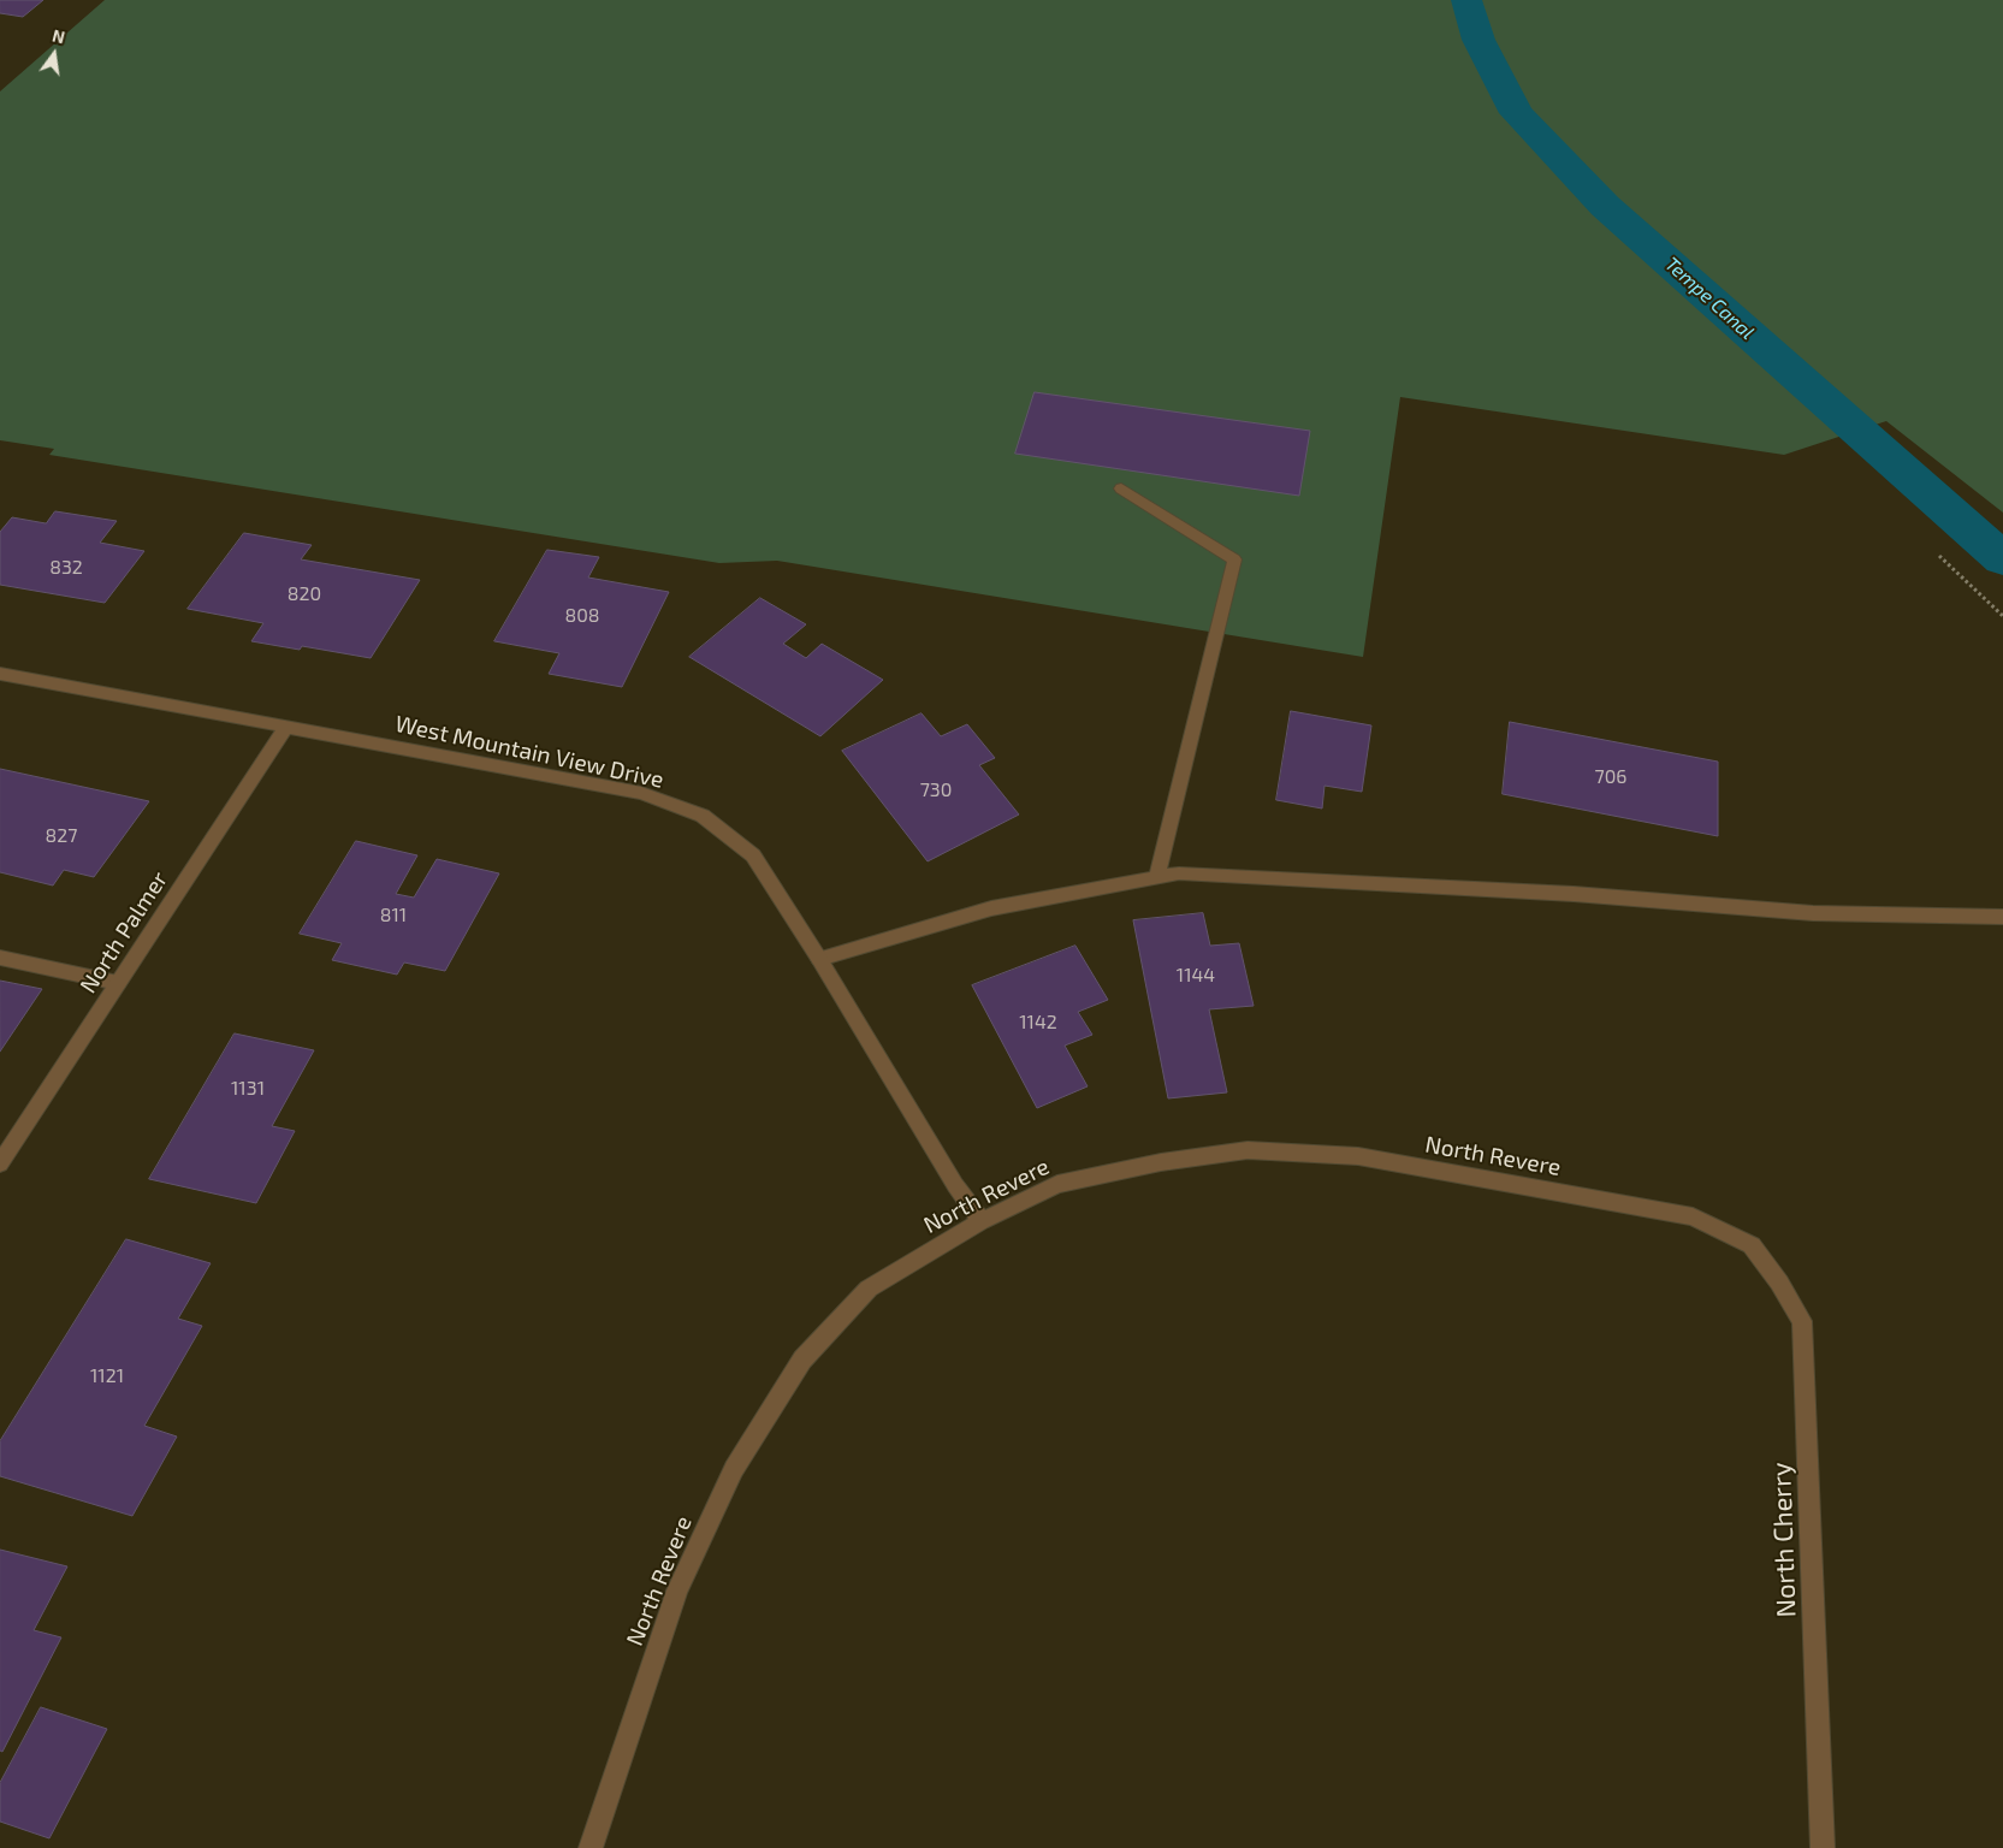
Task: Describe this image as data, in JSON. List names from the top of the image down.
{
  "streets": {
    "street": [
      "West Mountain View Drive",
      "North Palmer",
      "North Revere",
      "North Cherry"
    ]
  },
  "crossings": [
    ["West Mountain View Drive", "North Palmer"],
    ["West Mountain View Drive", "North Revere"],
    ["North Revere", "North Cherry"]
  ],
  "water": ["Tempe Canal"],
  "house_numbers": [
    "832",
    "820",
    "808",
    "706",
    "730",
    "827",
    "811",
    "1144",
    "1142",
    "1131",
    "1121"
  ],
  "north": "top"
}
